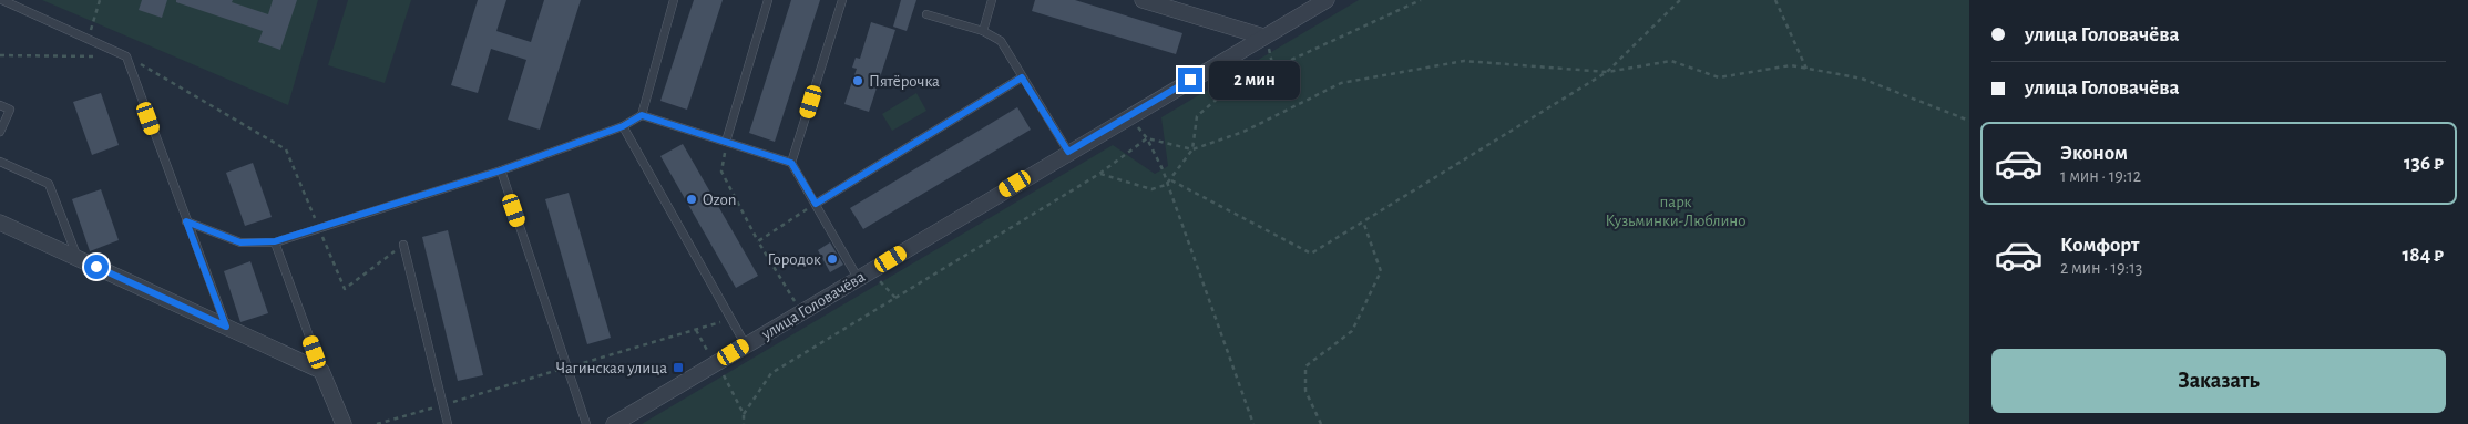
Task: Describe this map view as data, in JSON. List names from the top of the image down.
{
  "streets": {
    "street": ["улица Головачёва"]
  },
  "parks": ["парк Кузьминки-Люблино"],
  "places": {
    "other": ["Пятёрочка", "Ozon", "Городок"],
    "transit": ["Чагинская улица"]
  },
  "page": {
    "banner": ["улица Головачёва", "улица Головачёва"],
    "bubble": "2 мин",
    "list": [
      {
        "name": "Эконом",
        "note": "1 мин · 19:12",
        "value": "136 ₽"
      },
      {
        "name": "Комфорт",
        "note": "2 мин · 19:13",
        "value": "184 ₽"
      }
    ],
    "buttons": "Заказать"
  }
}
